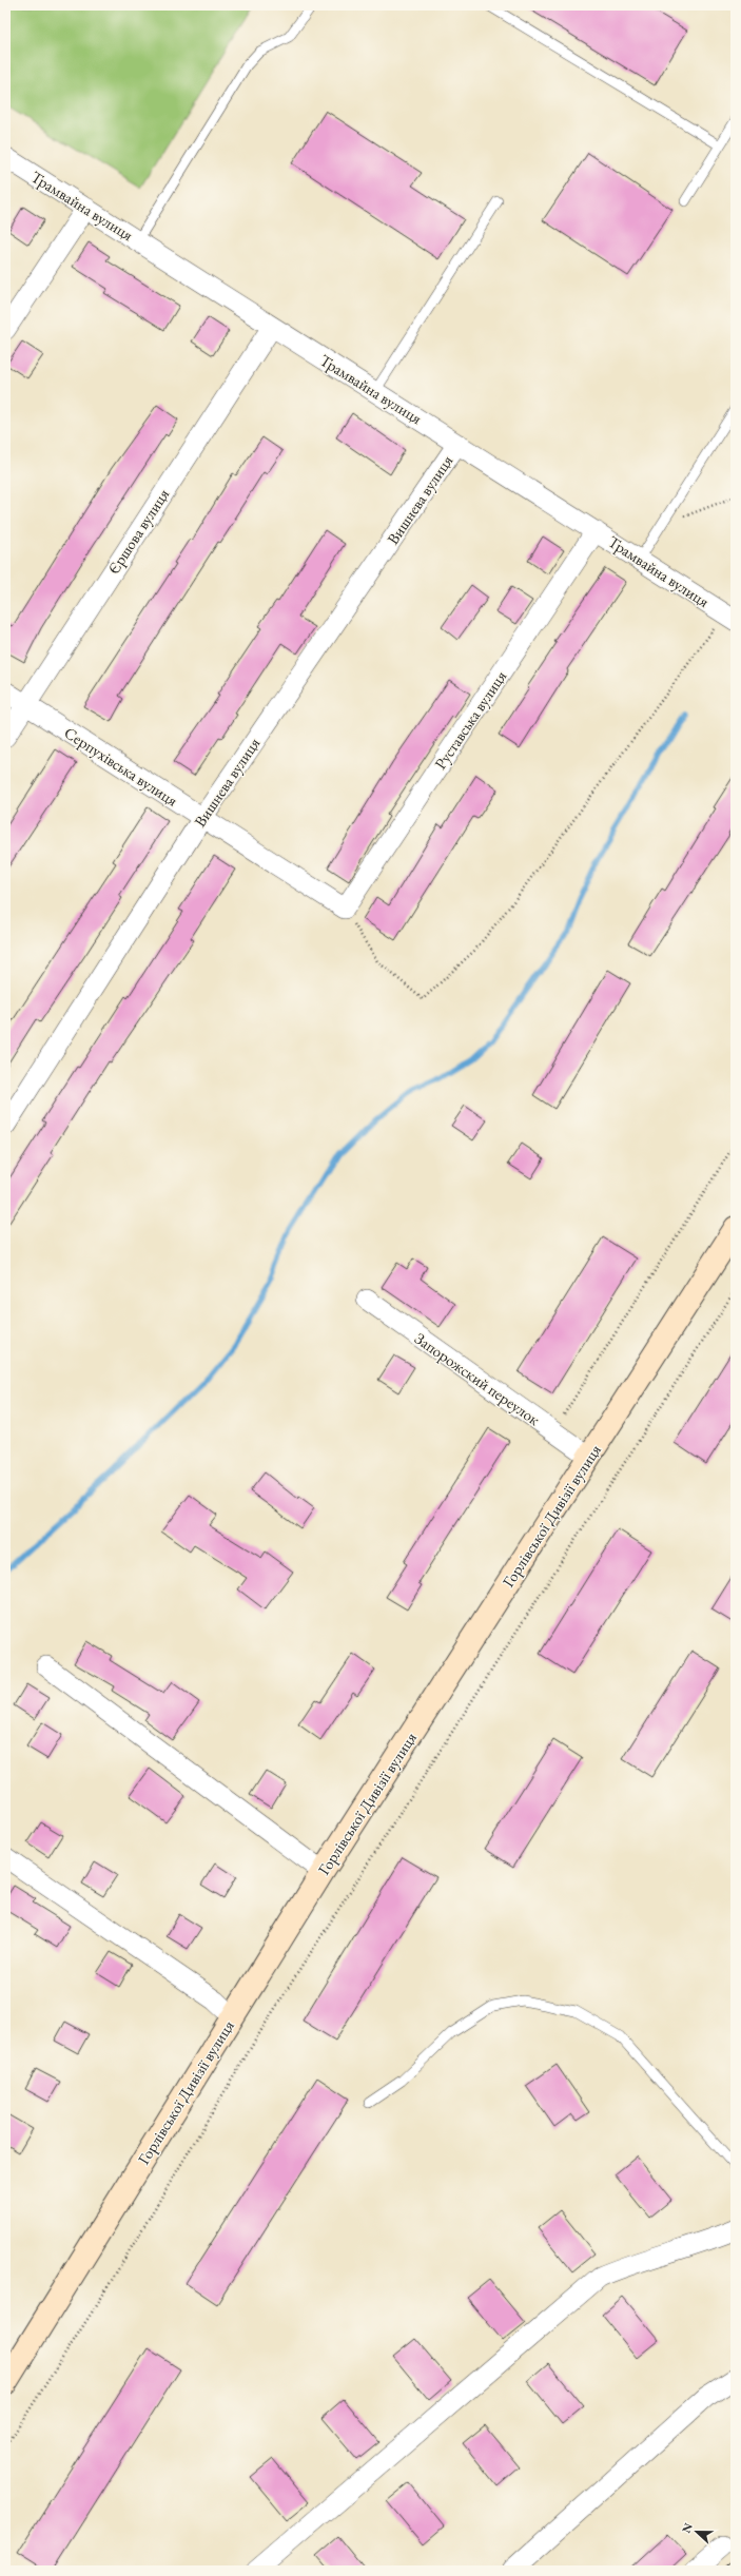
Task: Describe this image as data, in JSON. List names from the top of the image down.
{
  "streets": {
    "main road": ["Горлівської Дивізії вулиця"],
    "street": [
      "Трамвайна вулиця",
      "Вишнева вулиця",
      "Єршова вулиця",
      "Руставська вулиця",
      "Серпухівська вулиця",
      "Запорожский переулок"
    ]
  },
  "crossings": [
    ["Трамвайна вулиця", "Вишнева вулиця"],
    ["Трамвайна вулиця", "Єршова вулиця"],
    ["Трамвайна вулиця", "Руставська вулиця"],
    ["Вишнева вулиця", "Серпухівська вулиця"],
    ["Єршова вулиця", "Серпухівська вулиця"],
    ["Руставська вулиця", "Серпухівська вулиця"],
    ["Запорожский переулок", "Горлівської Дивізії вулиця"]
  ],
  "north": "left"
}
